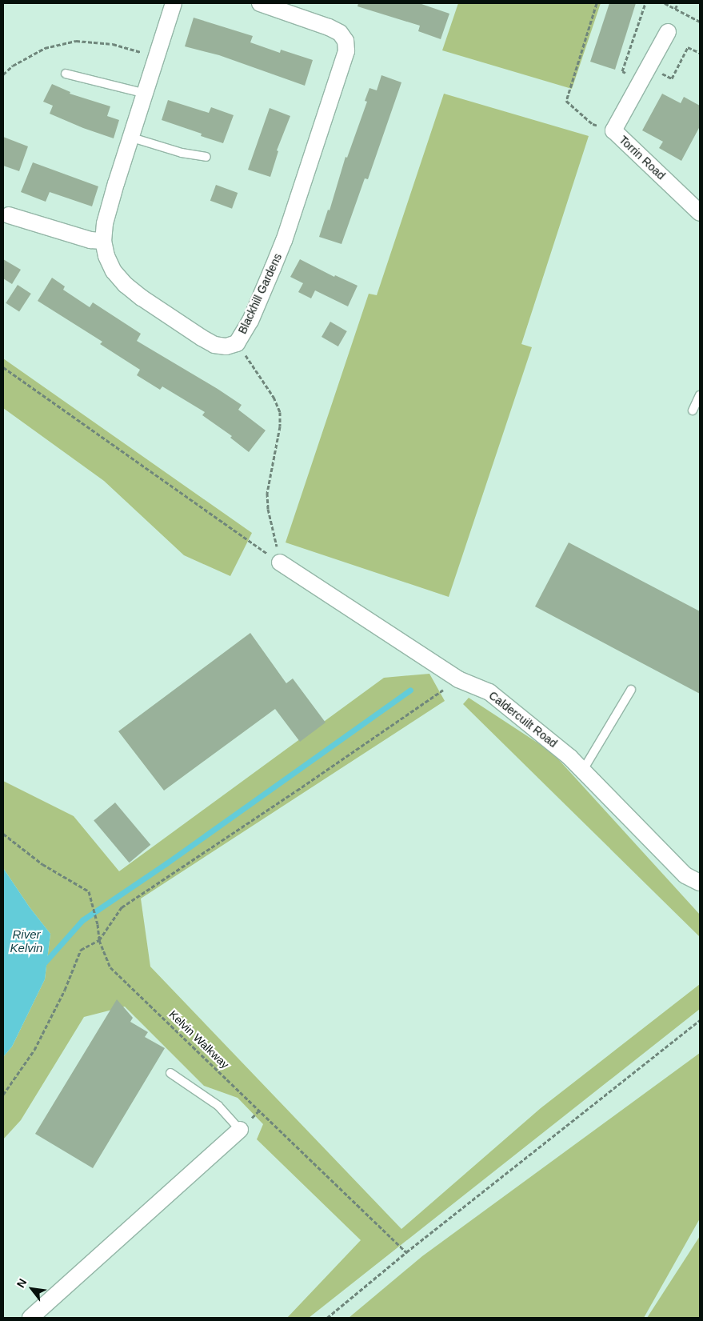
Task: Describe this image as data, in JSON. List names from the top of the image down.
{
  "streets": {
    "street": ["Torrin Road", "Blackhill Gardens", "Caldercuilt Road"],
    "path": ["Kelvin Walkway"]
  },
  "water": ["River Kelvin"],
  "north": "top left"
}
